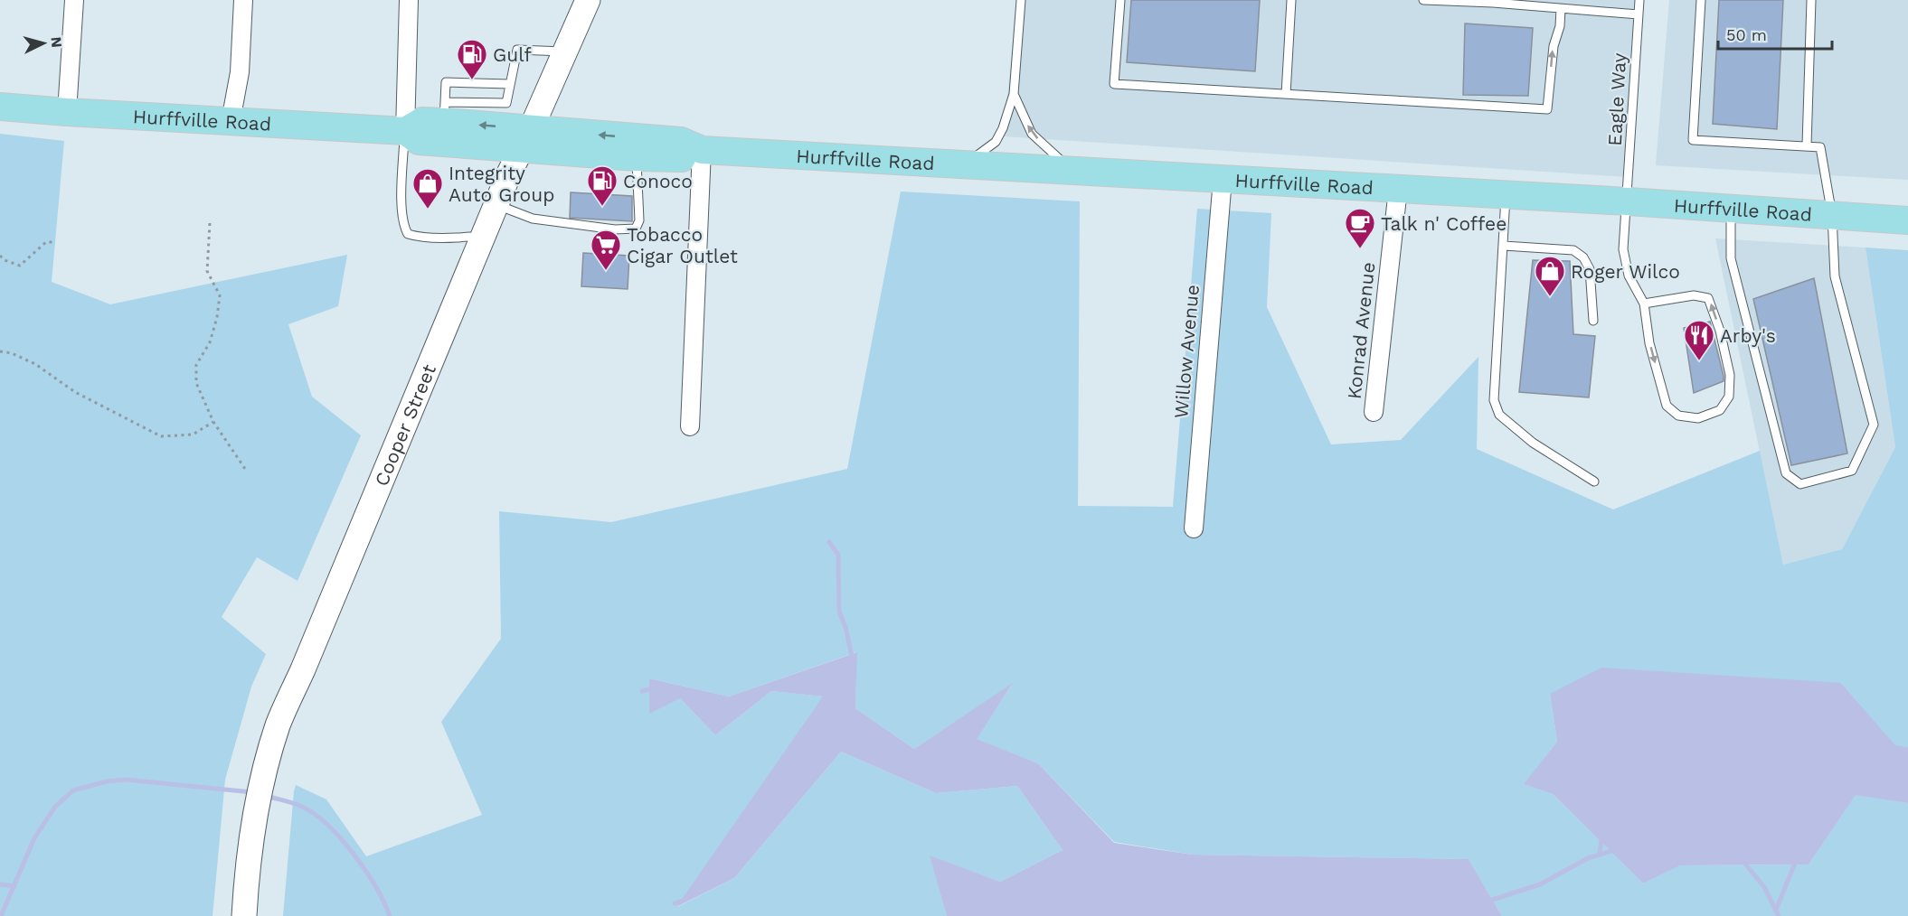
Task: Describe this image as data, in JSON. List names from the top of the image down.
{
  "streets": {
    "main road": ["Hurffville Road", "Cooper Street"],
    "street": ["Konrad Avenue", "Willow Avenue"],
    "lane": ["Eagle Way"]
  },
  "crossings": [
    ["Eagle Way", "Hurffville Road"],
    ["Hurffville Road", "Konrad Avenue"],
    ["Hurffville Road", "Willow Avenue"],
    ["Hurffville Road", "Cooper Street"]
  ],
  "places": {
    "fuel station": ["Gulf", "Conoco"],
    "shop": ["Integrity Auto Group", "Roger Wilco"],
    "cafe": ["Talk n' Coffee"],
    "supermarket": ["Tobacco Cigar Outlet"],
    "restaurant": ["Arby's"]
  },
  "scale_bar": "50 m",
  "north": "right"
}
